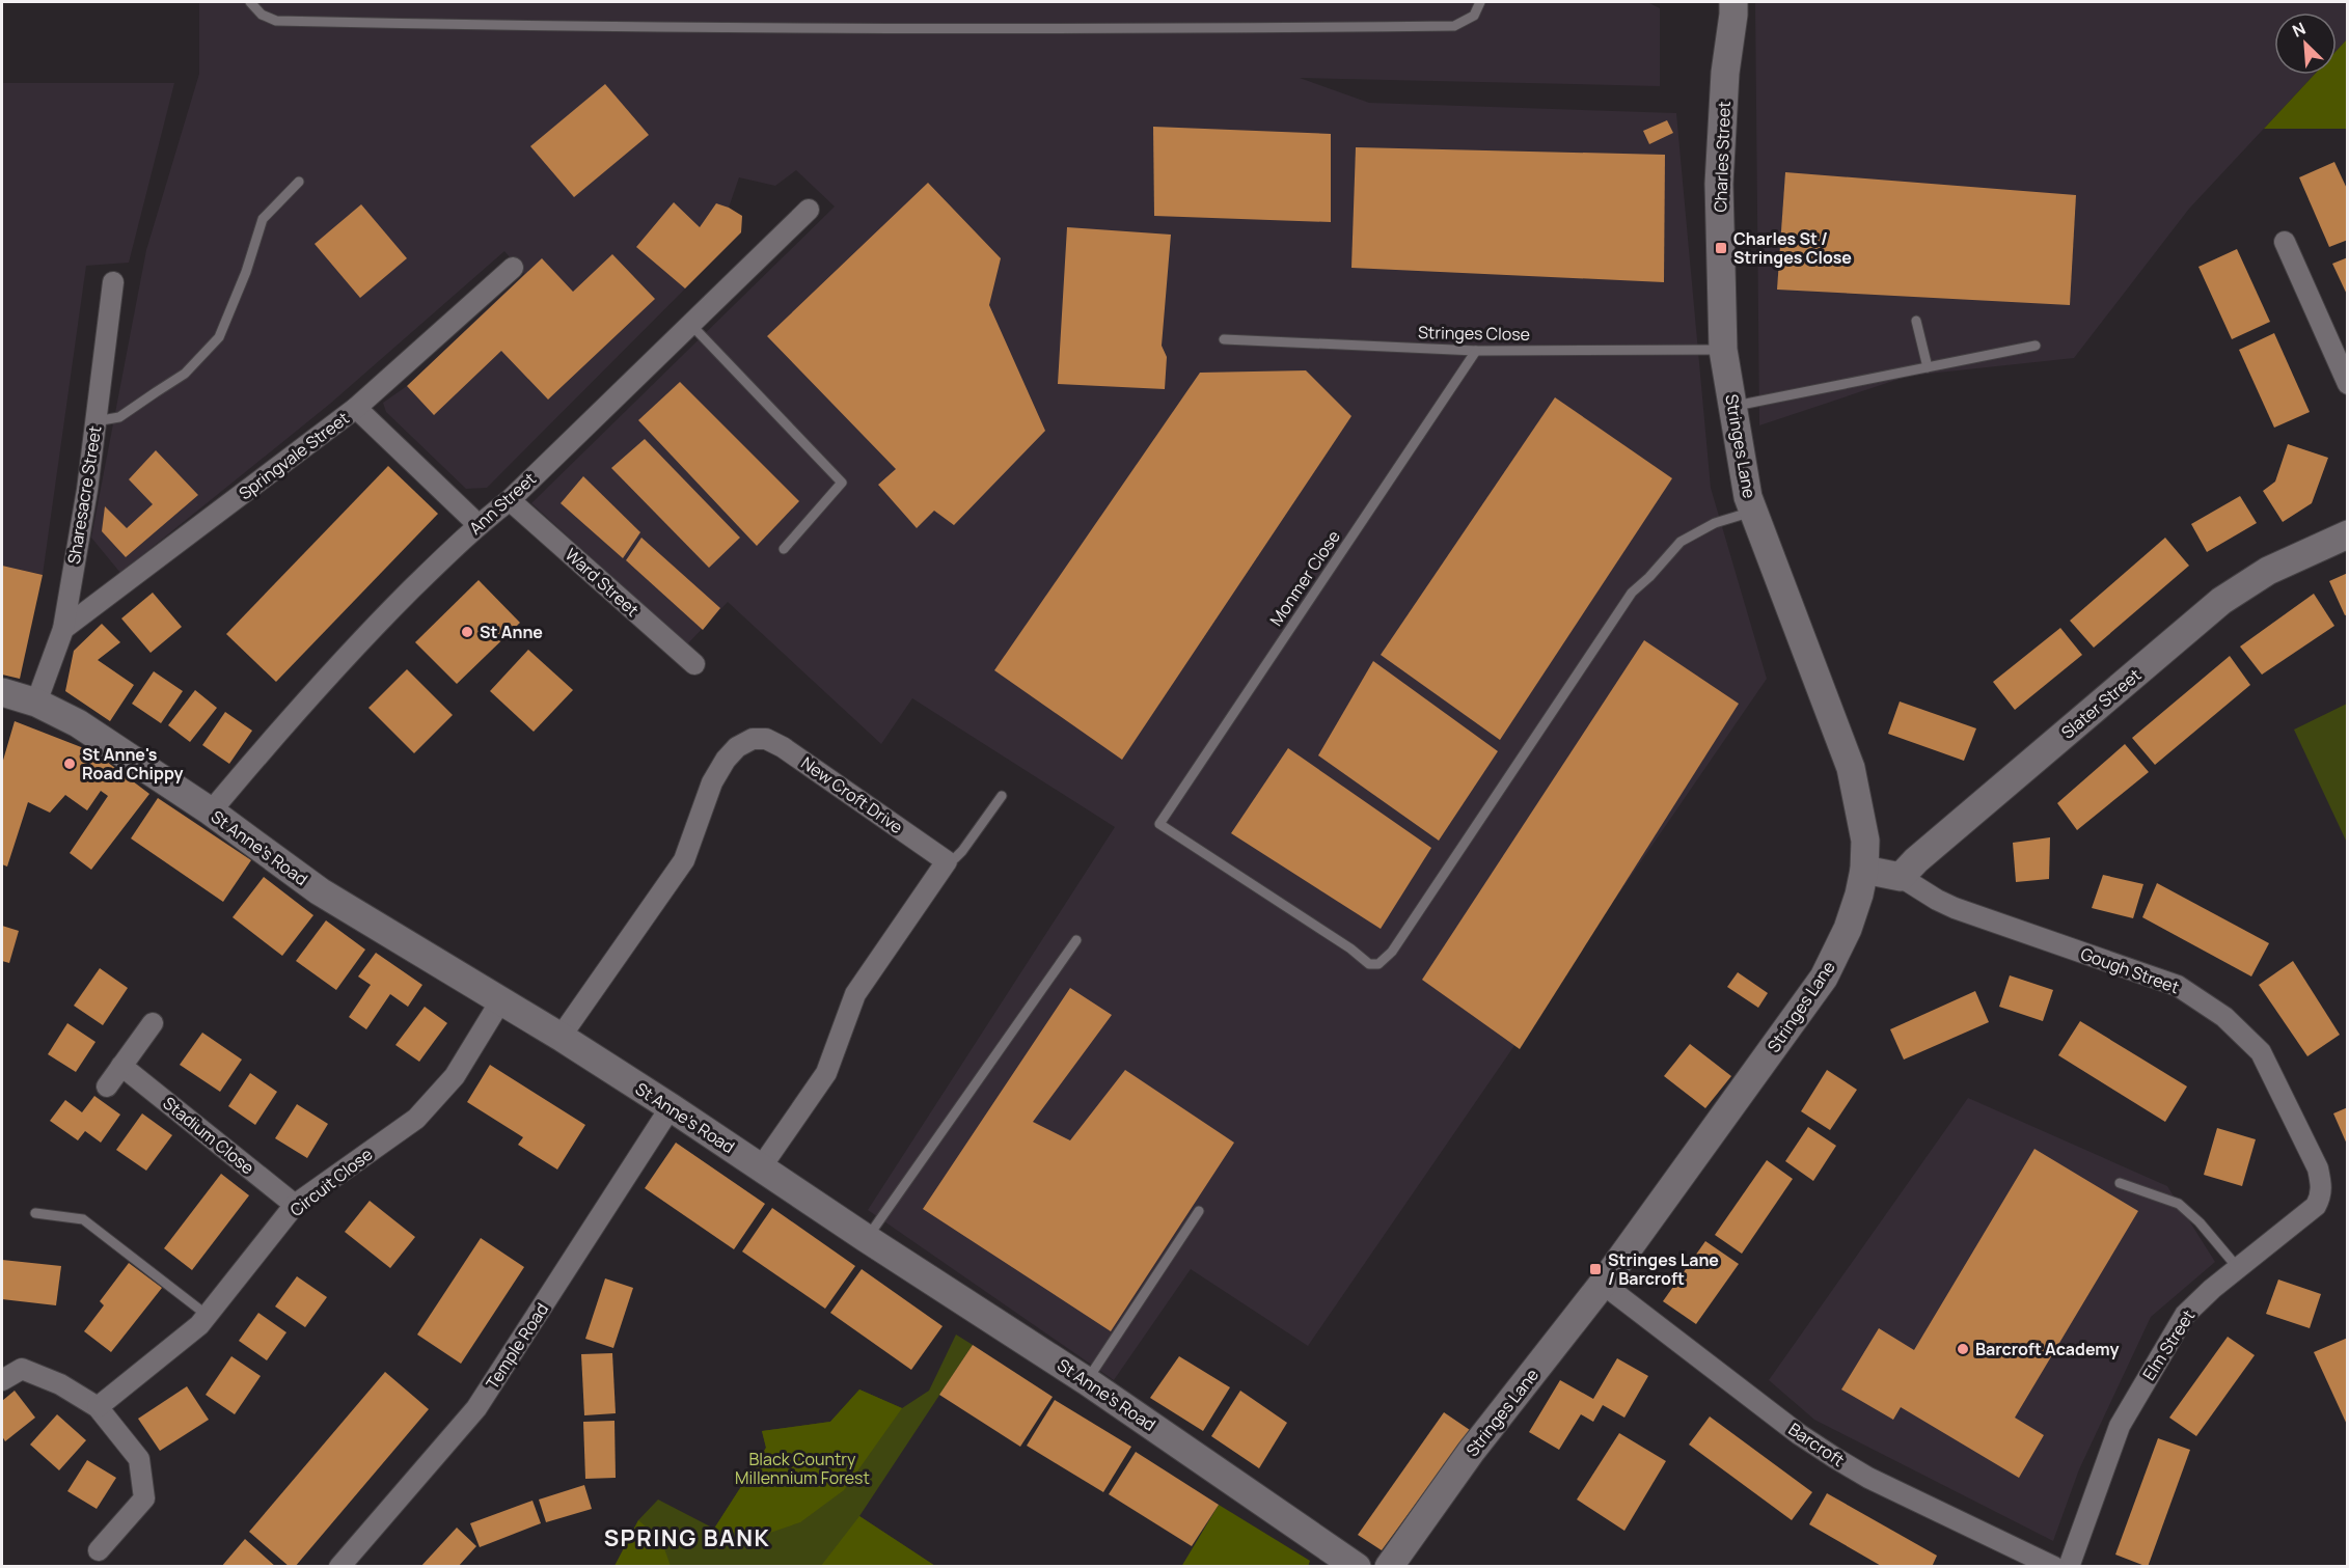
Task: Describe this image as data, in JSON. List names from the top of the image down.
{
  "streets": {
    "street": [
      "Charles Street",
      "Stringes Lane",
      "Springvale Street",
      "Sharesacre Street",
      "Ann Street",
      "Ward Street",
      "Slater Street",
      "New Croft Drive",
      "St Anne's Road",
      "Gough Street",
      "Stadium Close",
      "Circuit Close",
      "Elm Street",
      "Temple Road",
      "Barcroft"
    ],
    "lane": ["Stringes Close", "Monmer Close"]
  },
  "crossings": [
    ["Charles Street", "Stringes Close"],
    ["Charles Street", "Stringes Lane"],
    ["Stringes Close", "Stringes Lane"],
    ["Stringes Close", "Monmer Close"],
    ["Stringes Lane", "Monmer Close"],
    ["Stringes Lane", "Barcroft"],
    ["Springvale Street", "Sharesacre Street"],
    ["Sharesacre Street", "St Anne's Road"],
    ["Ann Street", "Ward Street"],
    ["Ann Street", "St Anne's Road"],
    ["Slater Street", "Gough Street"],
    ["New Croft Drive", "St Anne's Road"],
    ["St Anne's Road", "Circuit Close"],
    ["St Anne's Road", "Temple Road"],
    ["Gough Street", "Elm Street"],
    ["Stadium Close", "Circuit Close"]
  ],
  "districts": ["SPRING BANK"],
  "parks": ["Black Country Millennium Forest"],
  "places": {
    "transit": ["Charles St / Stringes Close", "Stringes Lane / Barcroft"],
    "other": ["St Anne", "St Anne's Road Chippy", "Barcroft Academy"]
  },
  "north": "top left"
}
